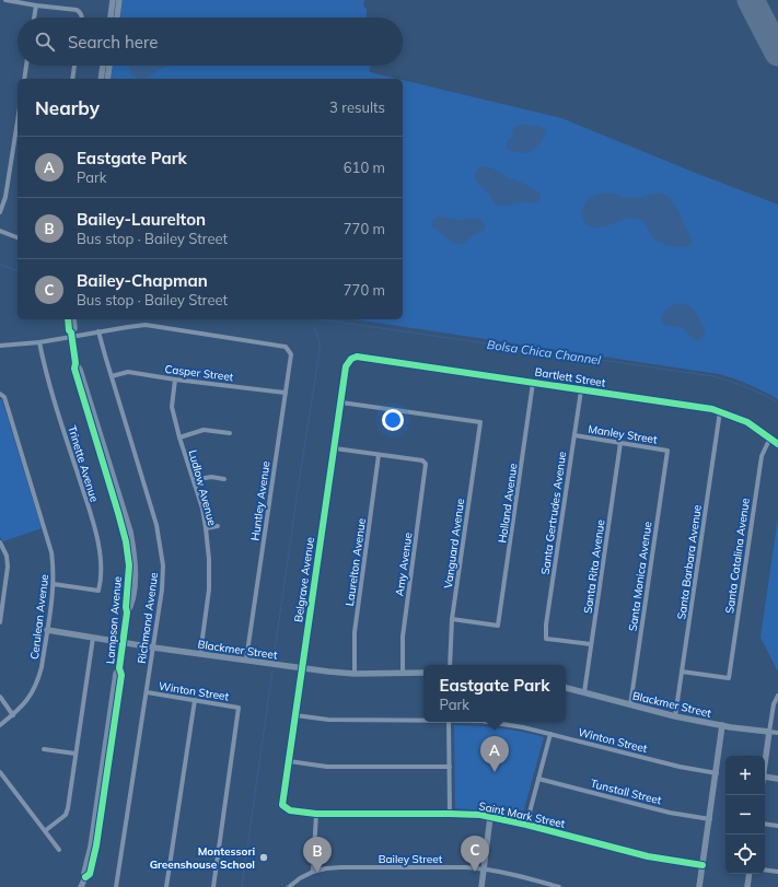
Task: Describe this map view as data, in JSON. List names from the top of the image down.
{
  "streets": {
    "street": [
      "Casper Street",
      "Bartlett Street",
      "Manley Street",
      "Trinette Avenue",
      "Ludlow Avenue",
      "Huntley Avenue",
      "Holland Avenue",
      "Santa Gertrudes Avenue",
      "Vanguard Avenue",
      "Santa Catalina Avenue",
      "Laurelton Avenue",
      "Santa Barbara Avenue",
      "Amy Avenue",
      "Santa Rita Avenue",
      "Santa Monica Avenue",
      "Belgrave Avenue",
      "Cerulean Avenue",
      "Richmond Avenue",
      "Lampson Avenue",
      "Blackmer Street",
      "Winton Street",
      "Tunstall Street",
      "Saint Mark Street",
      "Bailey Street"
    ]
  },
  "crossings": [
    ["Casper Street", "Ludlow Avenue"],
    ["Casper Street", "Huntley Avenue"],
    ["Casper Street", "Richmond Avenue"],
    ["Bartlett Street", "Holland Avenue"],
    ["Bartlett Street", "Santa Gertrudes Avenue"],
    ["Bartlett Street", "Santa Catalina Avenue"],
    ["Bartlett Street", "Santa Barbara Avenue"],
    ["Bartlett Street", "Belgrave Avenue"],
    ["Manley Street", "Santa Gertrudes Avenue"],
    ["Manley Street", "Santa Rita Avenue"],
    ["Manley Street", "Santa Monica Avenue"],
    ["Trinette Avenue", "Cerulean Avenue"],
    ["Ludlow Avenue", "Blackmer Street"],
    ["Huntley Avenue", "Richmond Avenue"],
    ["Huntley Avenue", "Blackmer Street"],
    ["Holland Avenue", "Vanguard Avenue"],
    ["Santa Gertrudes Avenue", "Santa Rita Avenue"],
    ["Vanguard Avenue", "Belgrave Avenue"],
    ["Santa Catalina Avenue", "Santa Barbara Avenue"],
    ["Laurelton Avenue", "Amy Avenue"],
    ["Laurelton Avenue", "Blackmer Street"],
    ["Santa Barbara Avenue", "Blackmer Street"],
    ["Amy Avenue", "Blackmer Street"],
    ["Santa Rita Avenue", "Blackmer Street"],
    ["Santa Monica Avenue", "Blackmer Street"],
    ["Belgrave Avenue", "Blackmer Street"],
    ["Belgrave Avenue", "Winton Street"],
    ["Belgrave Avenue", "Saint Mark Street"],
    ["Cerulean Avenue", "Blackmer Street"],
    ["Richmond Avenue", "Blackmer Street"],
    ["Richmond Avenue", "Winton Street"],
    ["Lampson Avenue", "Blackmer Street"]
  ],
  "water": ["Bolsa Chica Channel"],
  "places": ["Montessori Greenshouse School"],
  "page": {
    "search": "Search here",
    "heading": ["Nearby", "3 results"],
    "list": [
      {
        "mark": "A",
        "name": "Eastgate Park",
        "note": "Park",
        "value": "610 m"
      },
      {
        "mark": "B",
        "name": "Bailey-Laurelton",
        "note": "Bus stop · Bailey Street",
        "value": "770 m"
      },
      {
        "mark": "C",
        "name": "Bailey-Chapman",
        "note": "Bus stop · Bailey Street",
        "value": "770 m"
      }
    ],
    "popup": ["Eastgate Park", "Park"],
    "pins": ["A", "C", "B"],
    "map_buttons": ["+", "−"]
  }
}
